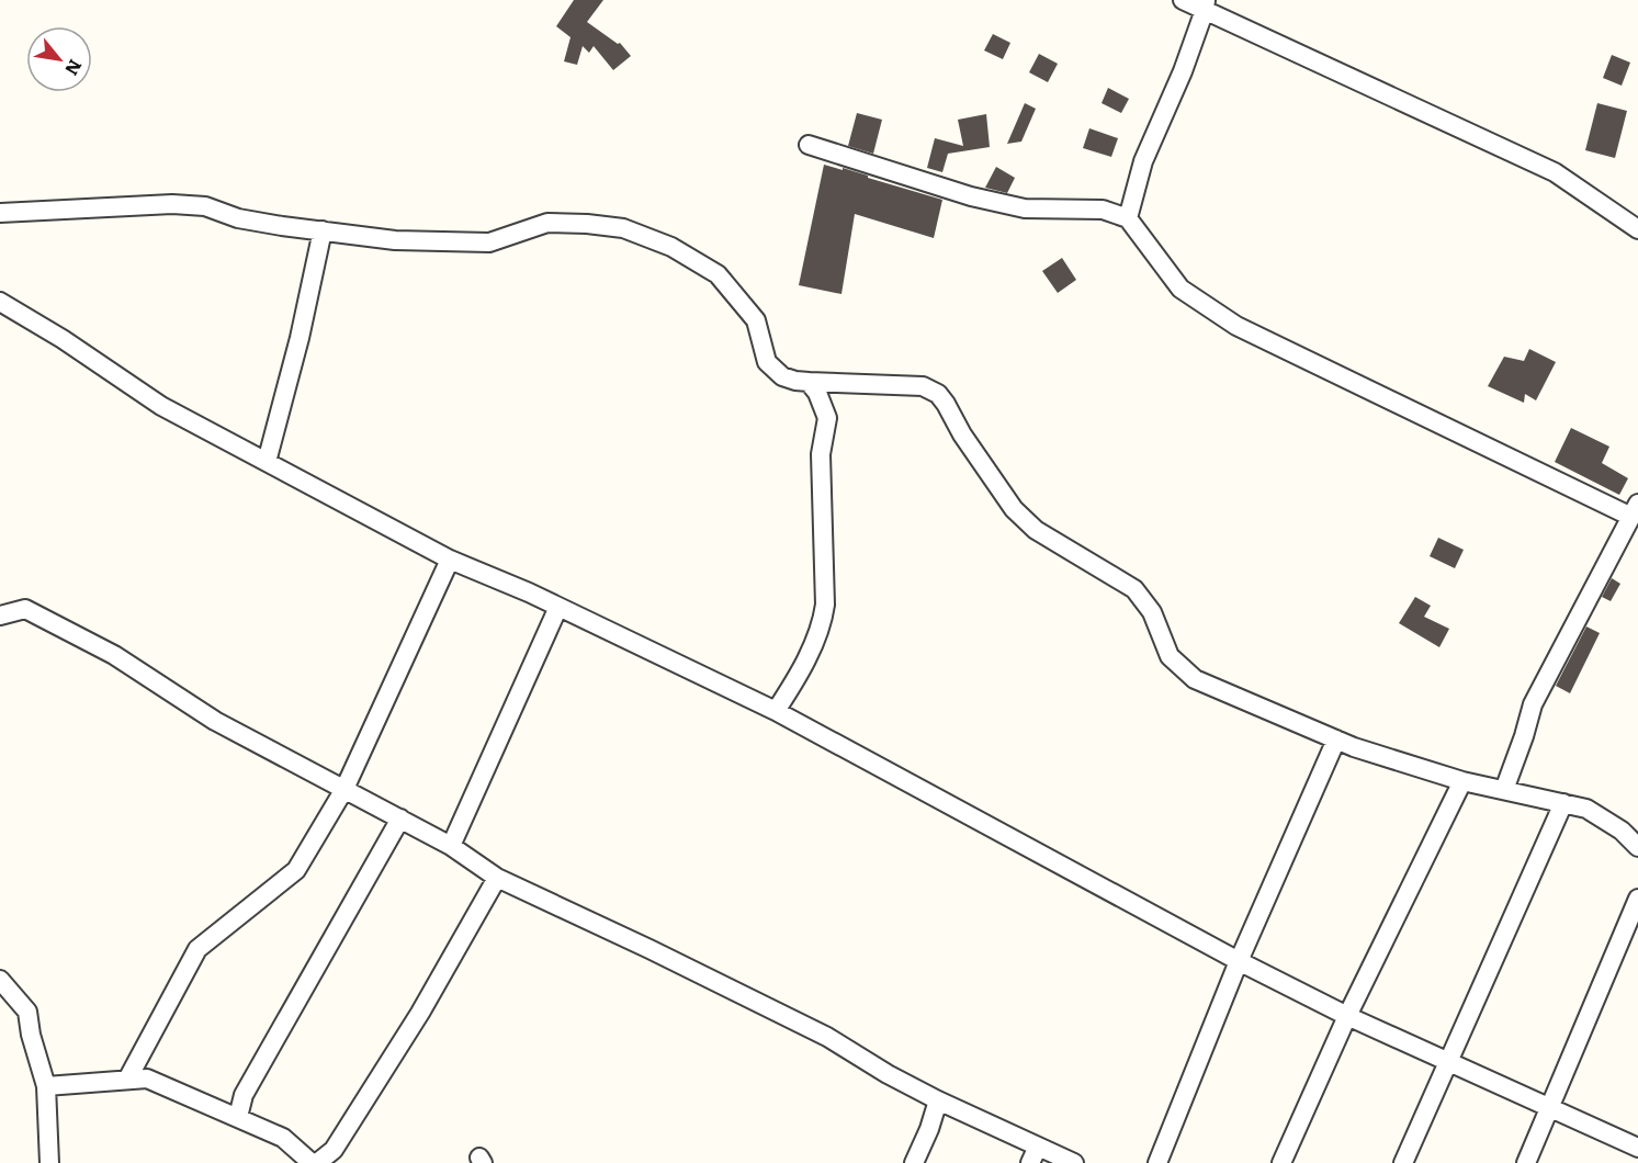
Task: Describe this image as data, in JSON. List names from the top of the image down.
{
  "north": "bottom right"
}
